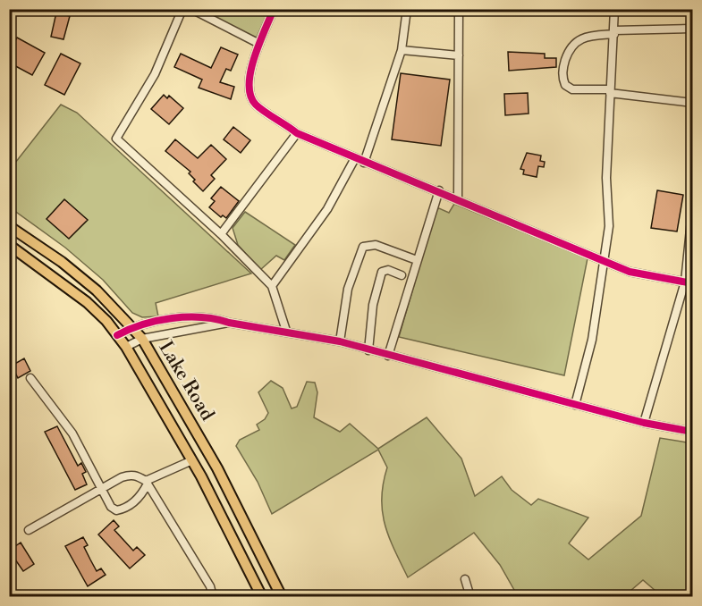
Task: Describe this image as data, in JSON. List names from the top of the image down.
{
  "streets": {
    "main road": ["Lake Road"]
  }
}
